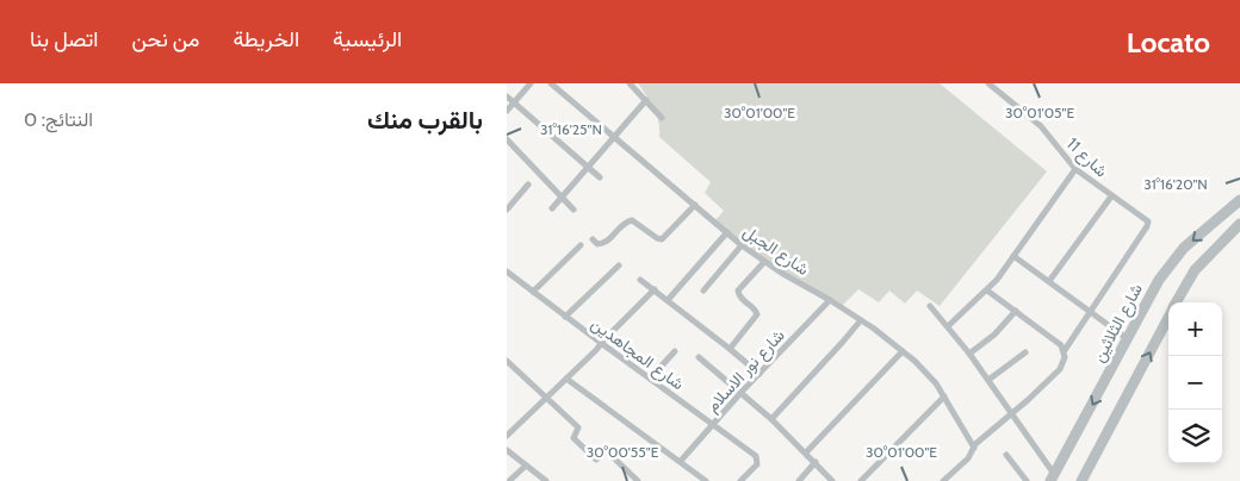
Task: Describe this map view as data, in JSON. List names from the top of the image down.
{
  "streets": {
    "street": [
      "شارع 11",
      "شارع الجبل",
      "شارع الثلاثين",
      "شارع المجاهدين",
      "شارع نور الاسلام"
    ]
  },
  "crossings": [
    ["شارع الجبل", "شارع نور الاسلام"],
    ["شارع المجاهدين", "شارع نور الاسلام"]
  ],
  "page": {
    "header": "Locato",
    "nav": [
      "الرئيسية",
      "الخريطة",
      "من نحن",
      "اتصل بنا"
    ],
    "heading": ["بالقرب منك", "النتائج: 0"],
    "map_buttons": ["+", "−"]
  },
  "coordinates": [
    "30°01'00\"E",
    "30°01'05\"E",
    "31°16'25\"N",
    "31°16'20\"N",
    "30°00'55\"E"
  ]
}
